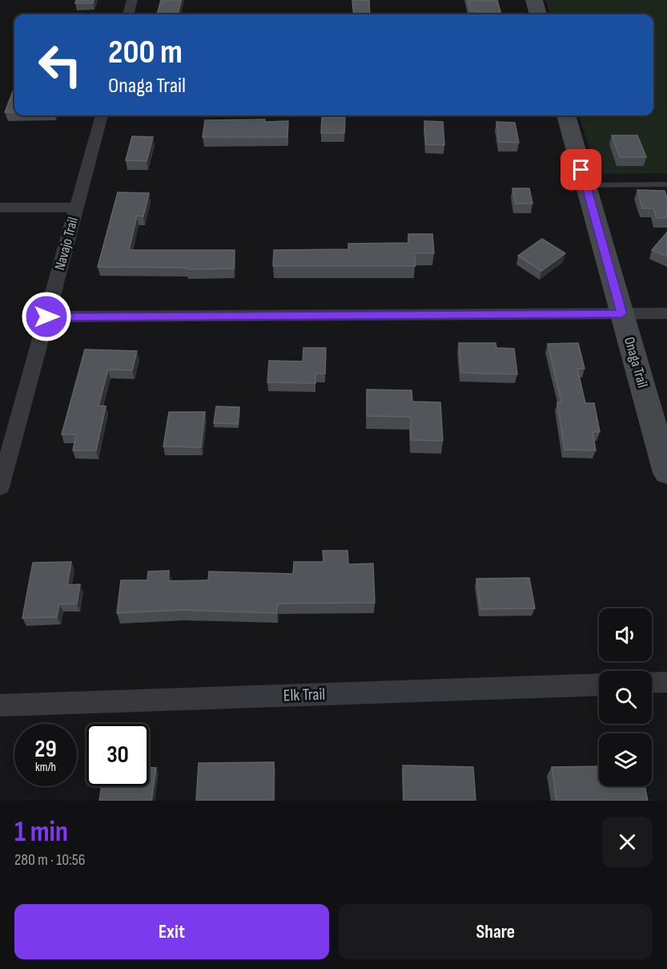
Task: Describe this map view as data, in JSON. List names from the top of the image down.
{
  "streets": {
    "street": ["Navajo Trail", "Onaga Trail", "Elk Trail"]
  },
  "page": {
    "turn": ["200 m", "Onaga Trail"],
    "speed": "29 km/h",
    "limit": "30",
    "heading": ["1 min", "280 m · 10:56"],
    "buttons": ["Exit", "Share"]
  }
}
